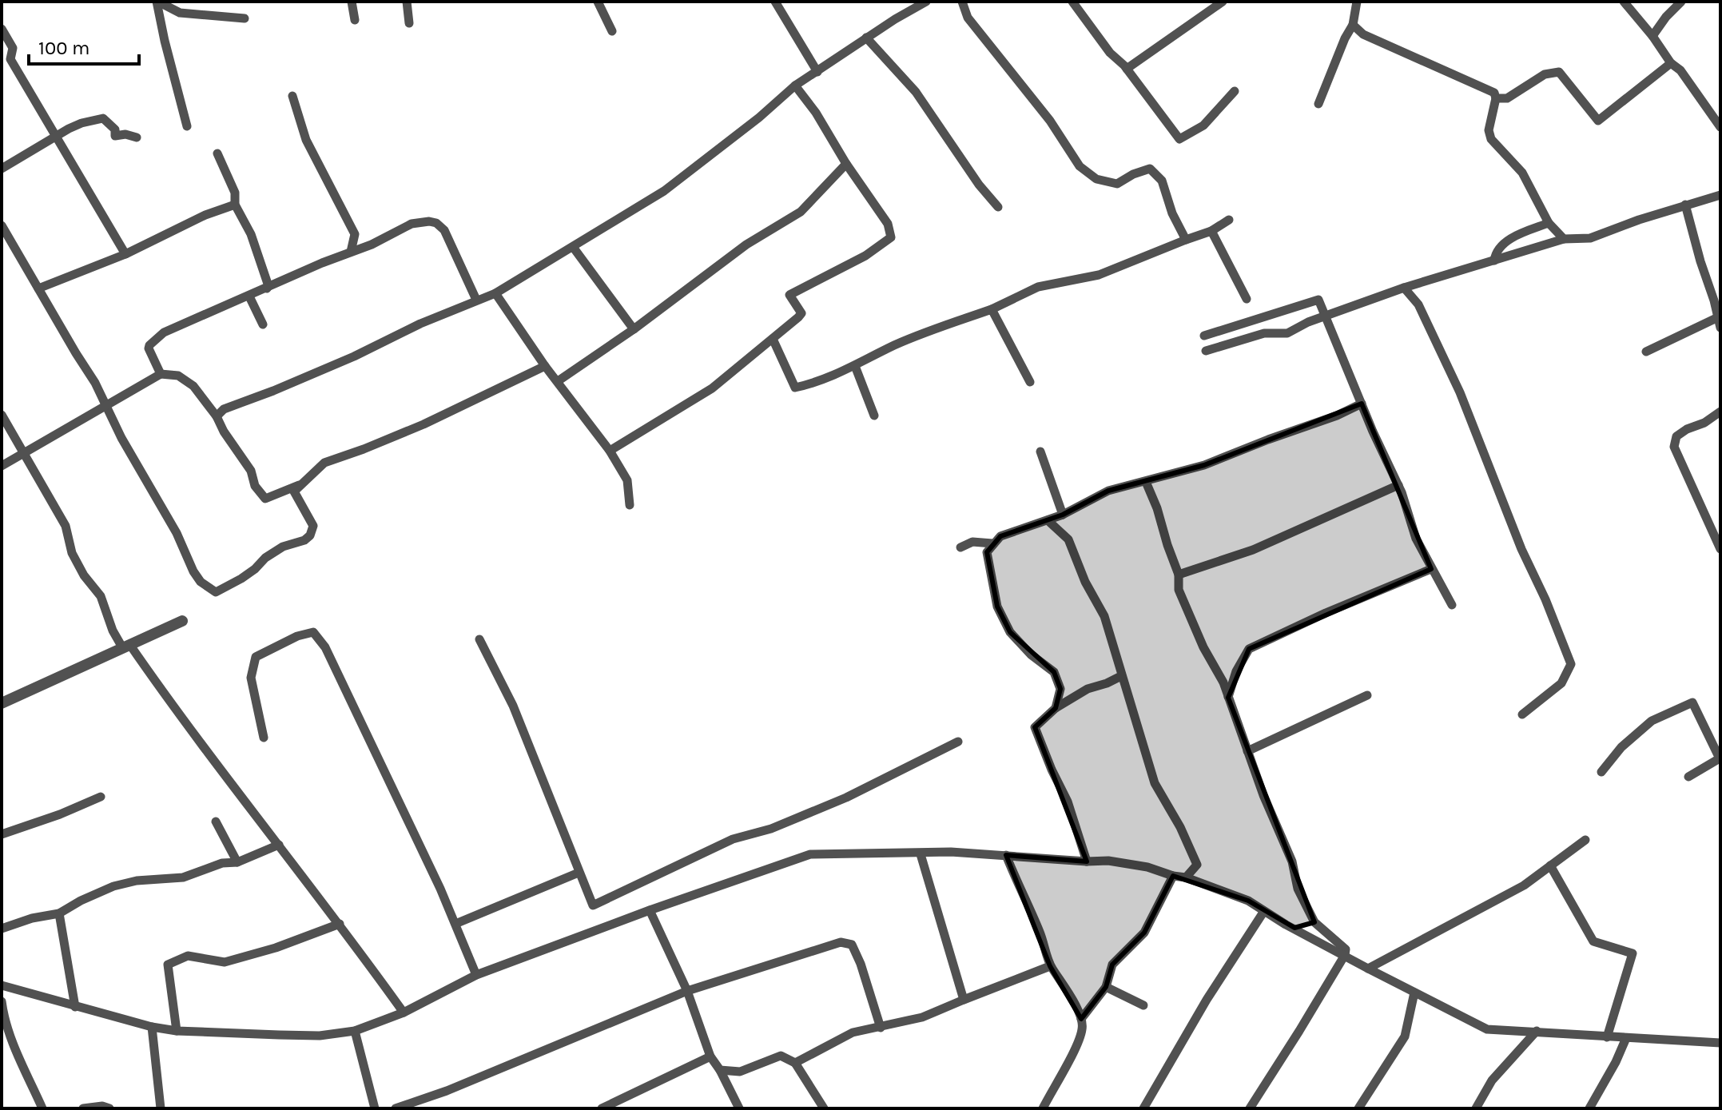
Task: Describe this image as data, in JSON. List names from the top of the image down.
{
  "scale_bar": "100 m"
}
